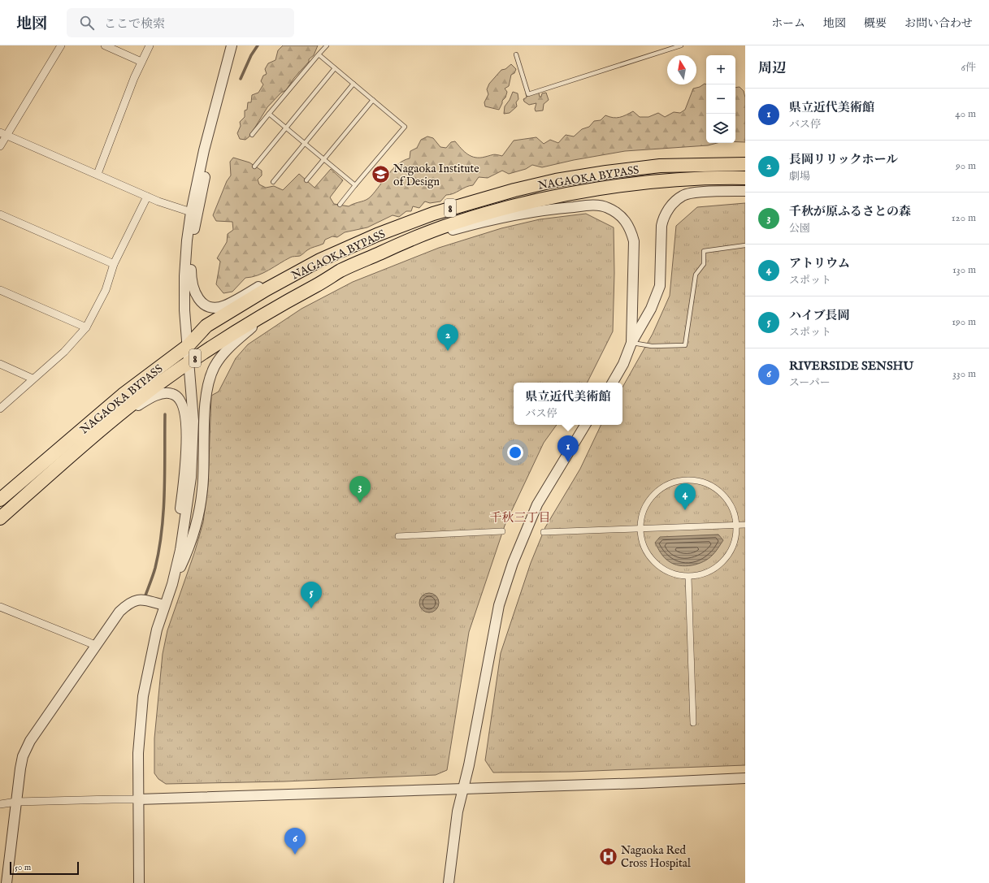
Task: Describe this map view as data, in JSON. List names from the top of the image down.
{
  "streets": {
    "highway": ["NAGAOKA BYPASS", "8"]
  },
  "districts": ["千秋三丁目"],
  "places": {
    "school or university": ["Nagaoka Institute of Design"],
    "hospital": ["Nagaoka Red Cross Hospital"]
  },
  "scale_bar": "50 m",
  "north": "top",
  "page": {
    "header": "地図",
    "search": "ここで検索",
    "nav": [
      "ホーム",
      "地図",
      "概要",
      "お問い合わせ"
    ],
    "heading": ["周辺", "6件"],
    "map_buttons": ["+", "−"],
    "list": [
      {
        "mark": "1",
        "name": "県立近代美術館",
        "note": "バス停",
        "value": "40 m"
      },
      {
        "mark": "2",
        "name": "長岡リリックホール",
        "note": "劇場",
        "value": "90 m"
      },
      {
        "mark": "3",
        "name": "千秋が原ふるさとの森",
        "note": "公園",
        "value": "120 m"
      },
      {
        "mark": "4",
        "name": "アトリウム",
        "note": "スポット",
        "value": "130 m"
      },
      {
        "mark": "5",
        "name": "ハイブ長岡",
        "note": "スポット",
        "value": "190 m"
      },
      {
        "mark": "6",
        "name": "RIVERSIDE SENSHU",
        "note": "スーパー",
        "value": "330 m"
      }
    ],
    "pins": [
      "2",
      "1",
      "3",
      "4",
      "5",
      "6"
    ],
    "popup": ["県立近代美術館", "バス停"],
    "scale": "50 m"
  }
}
